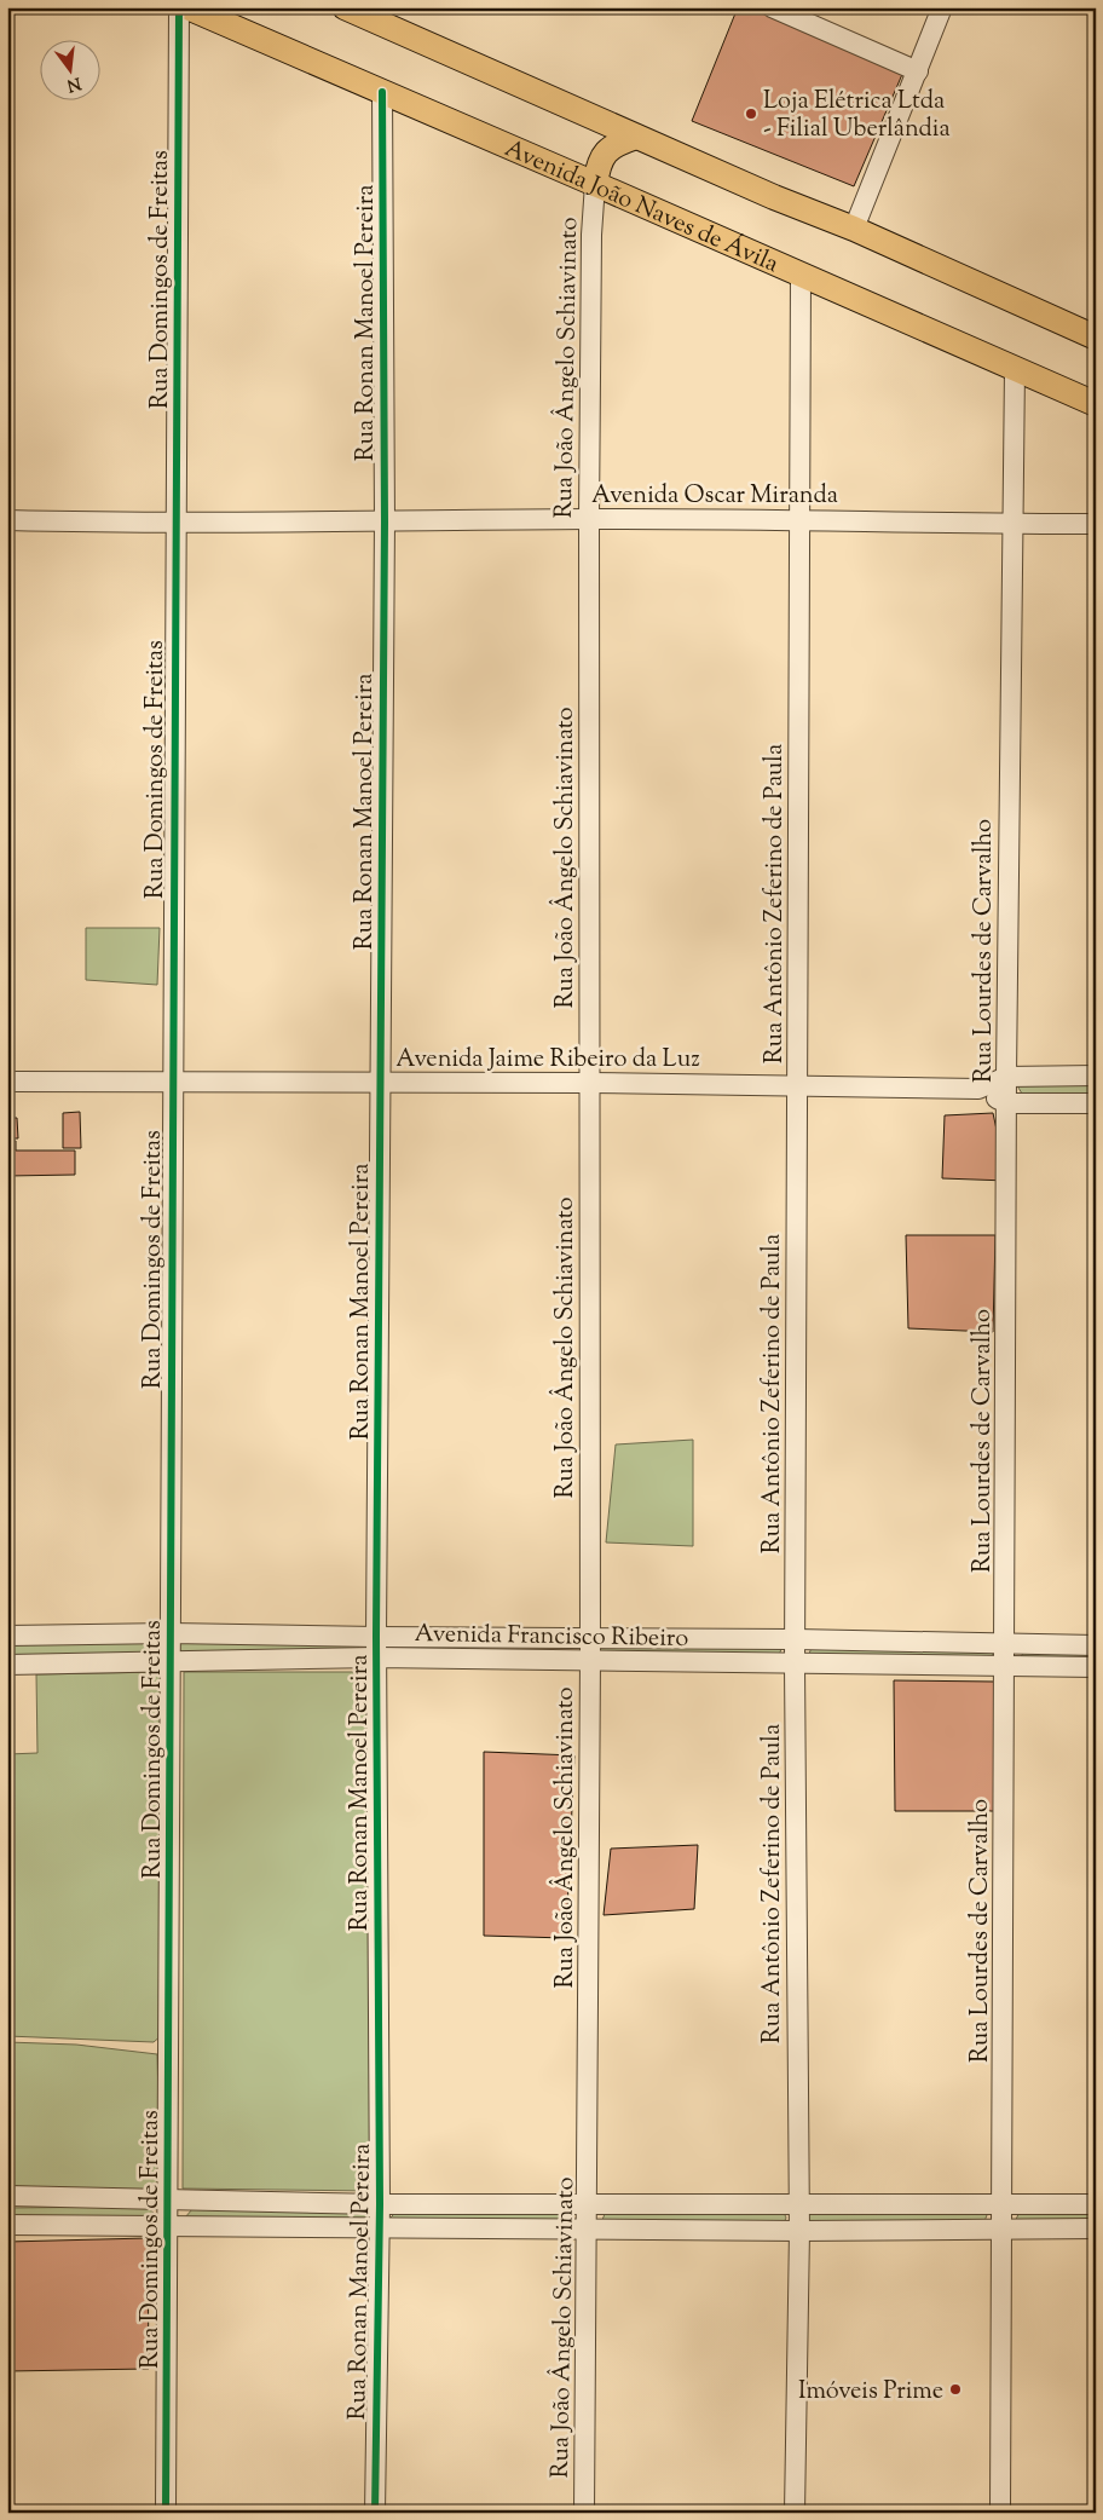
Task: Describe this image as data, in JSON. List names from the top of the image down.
{
  "streets": {
    "main road": ["Avenida João Naves de Ávila"],
    "street": [
      "Rua Domingos de Freitas",
      "Rua Ronan Manoel Pereira",
      "Rua João Ângelo Schiavinato",
      "Avenida Oscar Miranda",
      "Rua Antônio Zeferino de Paula",
      "Rua Lourdes de Carvalho",
      "Avenida Jaime Ribeiro da Luz",
      "Avenida Francisco Ribeiro"
    ]
  },
  "crossings": [
    ["Avenida João Naves de Ávila", "Rua Ronan Manoel Pereira"],
    ["Avenida João Naves de Ávila", "Rua João Ângelo Schiavinato"],
    ["Avenida João Naves de Ávila", "Rua Antônio Zeferino de Paula"],
    ["Avenida João Naves de Ávila", "Rua Lourdes de Carvalho"],
    ["Rua Domingos de Freitas", "Avenida Oscar Miranda"],
    ["Rua Domingos de Freitas", "Avenida Jaime Ribeiro da Luz"],
    ["Rua Domingos de Freitas", "Avenida Francisco Ribeiro"],
    ["Rua Ronan Manoel Pereira", "Avenida Oscar Miranda"],
    ["Rua Ronan Manoel Pereira", "Avenida Jaime Ribeiro da Luz"],
    ["Rua Ronan Manoel Pereira", "Avenida Francisco Ribeiro"],
    ["Rua João Ângelo Schiavinato", "Avenida Oscar Miranda"],
    ["Rua João Ângelo Schiavinato", "Avenida Jaime Ribeiro da Luz"],
    ["Rua João Ângelo Schiavinato", "Avenida Francisco Ribeiro"],
    ["Avenida Oscar Miranda", "Rua Antônio Zeferino de Paula"],
    ["Avenida Oscar Miranda", "Rua Lourdes de Carvalho"],
    ["Rua Antônio Zeferino de Paula", "Avenida Jaime Ribeiro da Luz"],
    ["Rua Antônio Zeferino de Paula", "Avenida Francisco Ribeiro"],
    ["Rua Lourdes de Carvalho", "Avenida Jaime Ribeiro da Luz"],
    ["Rua Lourdes de Carvalho", "Avenida Francisco Ribeiro"]
  ],
  "places": ["Loja Elétrica Ltda - Filial Uberlândia", "Imóveis Prime"],
  "north": "bottom"
}
